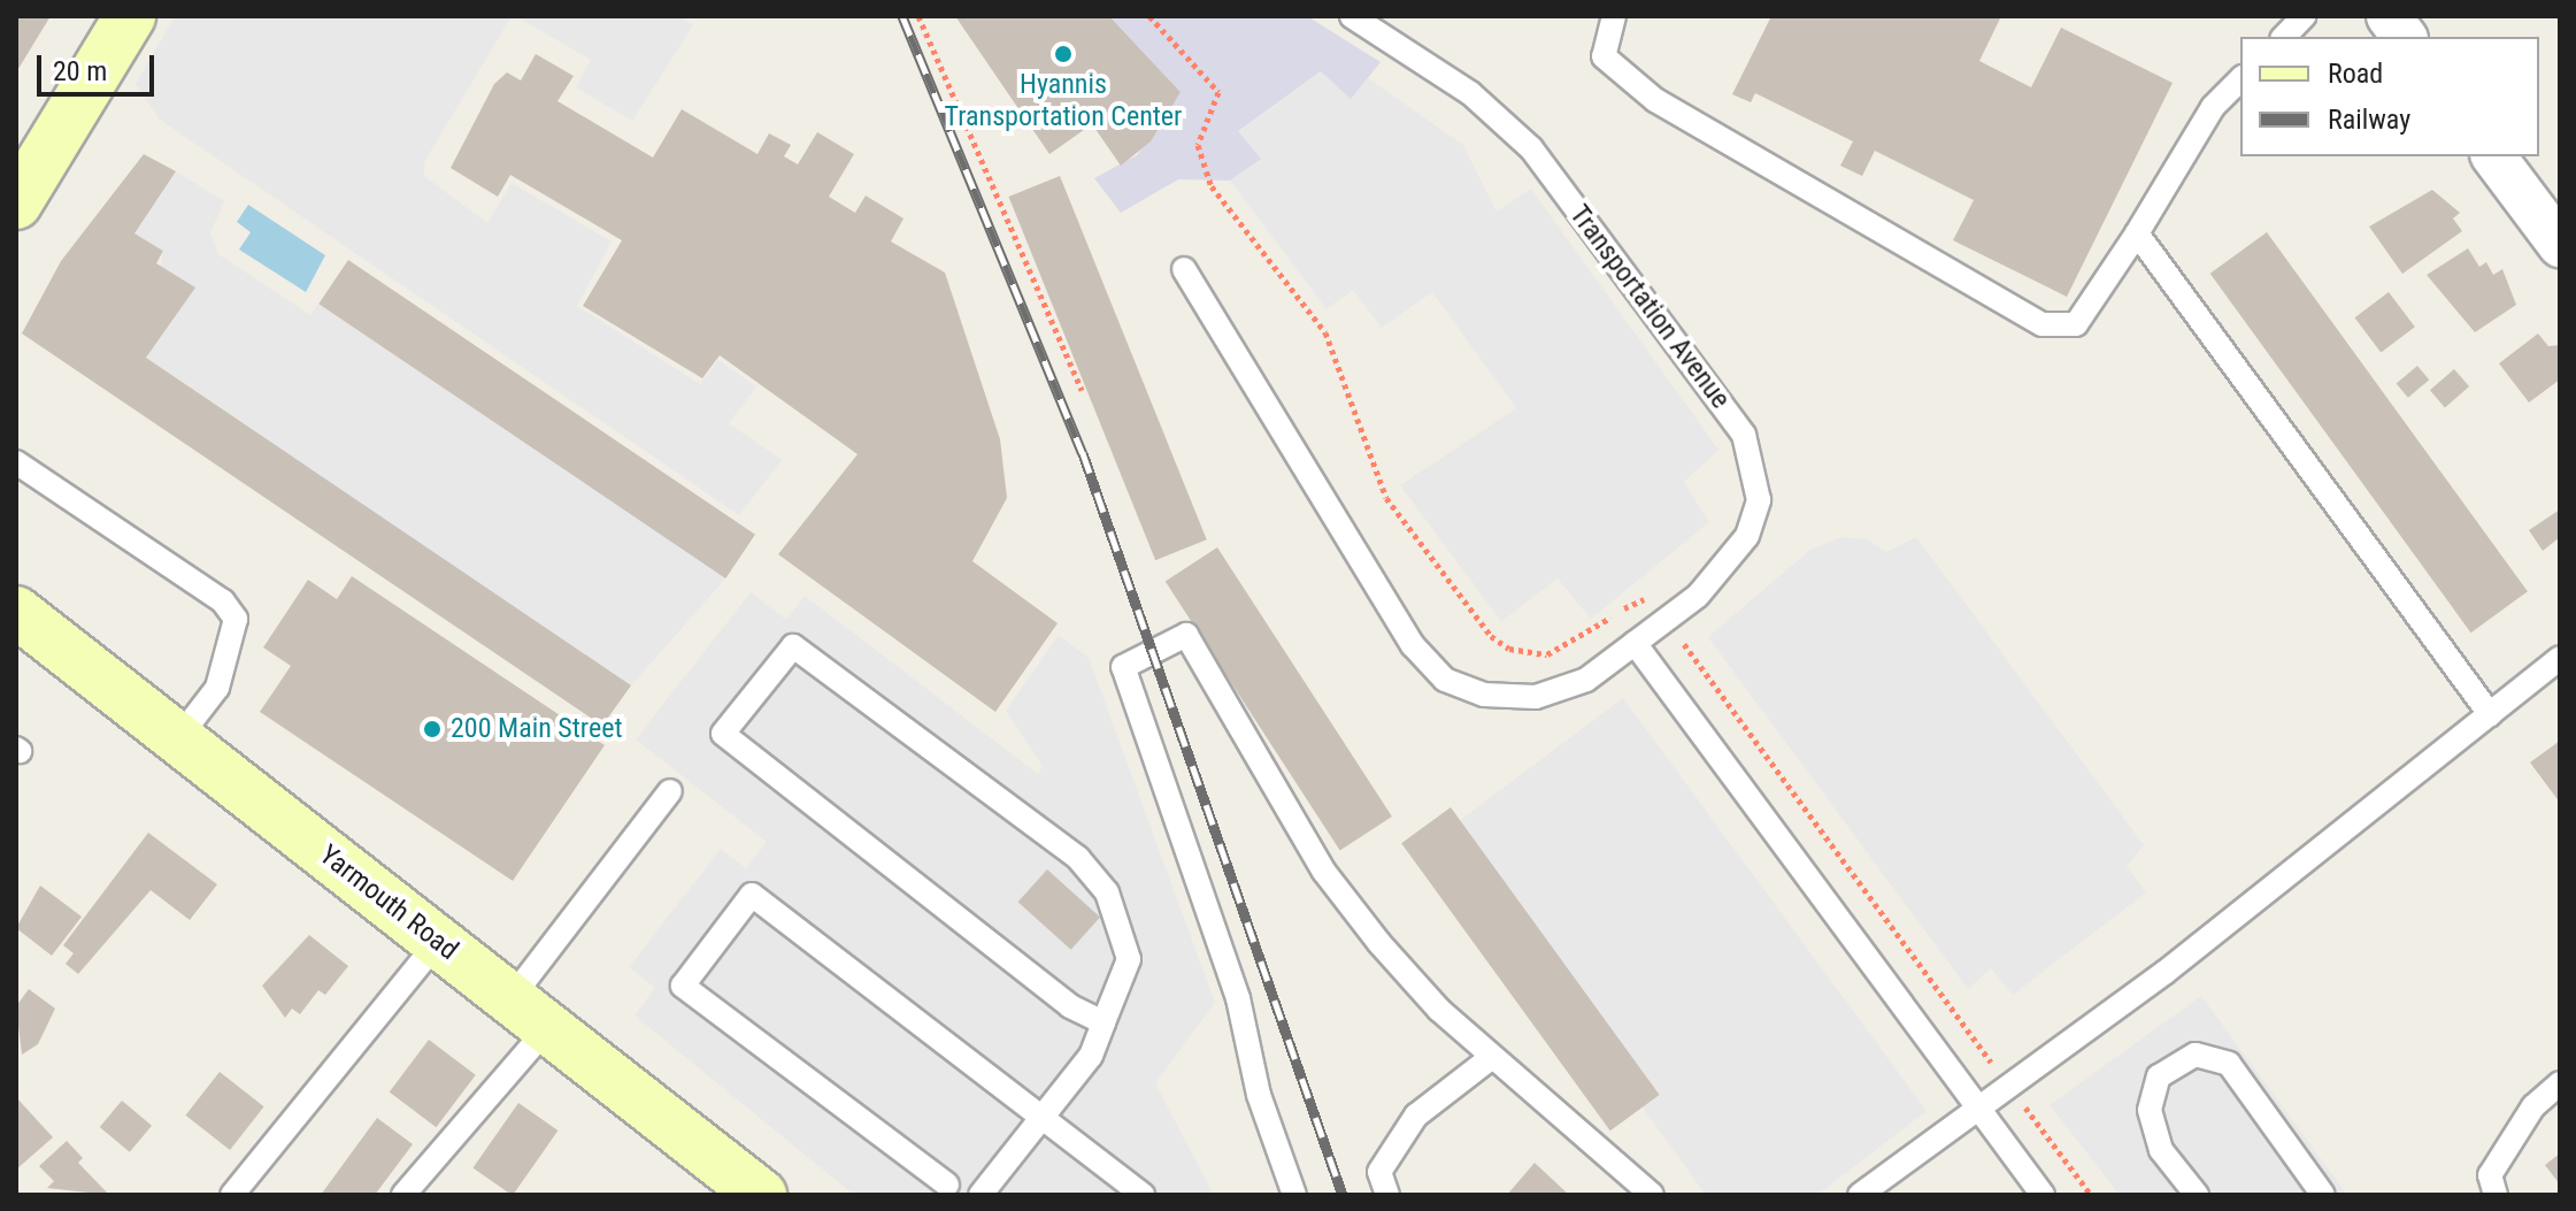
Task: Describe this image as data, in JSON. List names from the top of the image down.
{
  "streets": {
    "main road": ["Yarmouth Road"],
    "lane": ["Transportation Avenue"]
  },
  "places": ["Hyannis Transportation Center", "200 Main Street"],
  "legend": ["Road", "Railway"],
  "scale_bar": "20 m"
}
